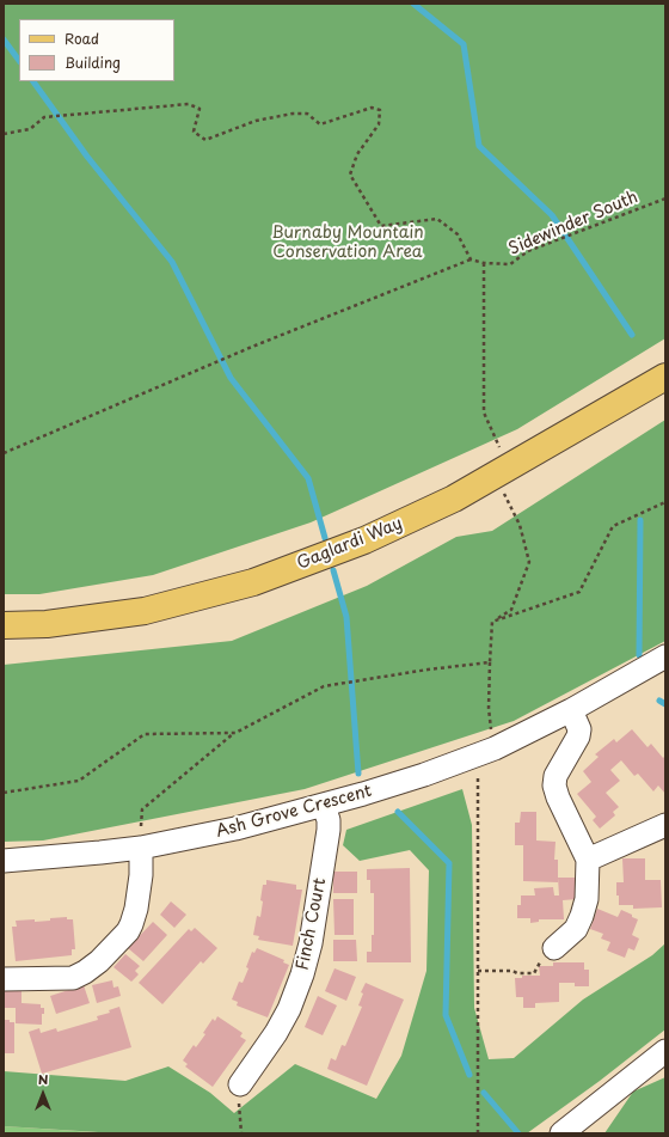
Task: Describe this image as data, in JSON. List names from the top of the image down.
{
  "streets": {
    "main road": ["Gaglardi Way"],
    "street": ["Ash Grove Crescent", "Finch Court"],
    "path": ["Sidewinder South"]
  },
  "crossings": [
    ["Ash Grove Crescent", "Finch Court"]
  ],
  "parks": ["Burnaby Mountain Conservation Area"],
  "legend": ["Road", "Building"],
  "north": "top"
}
